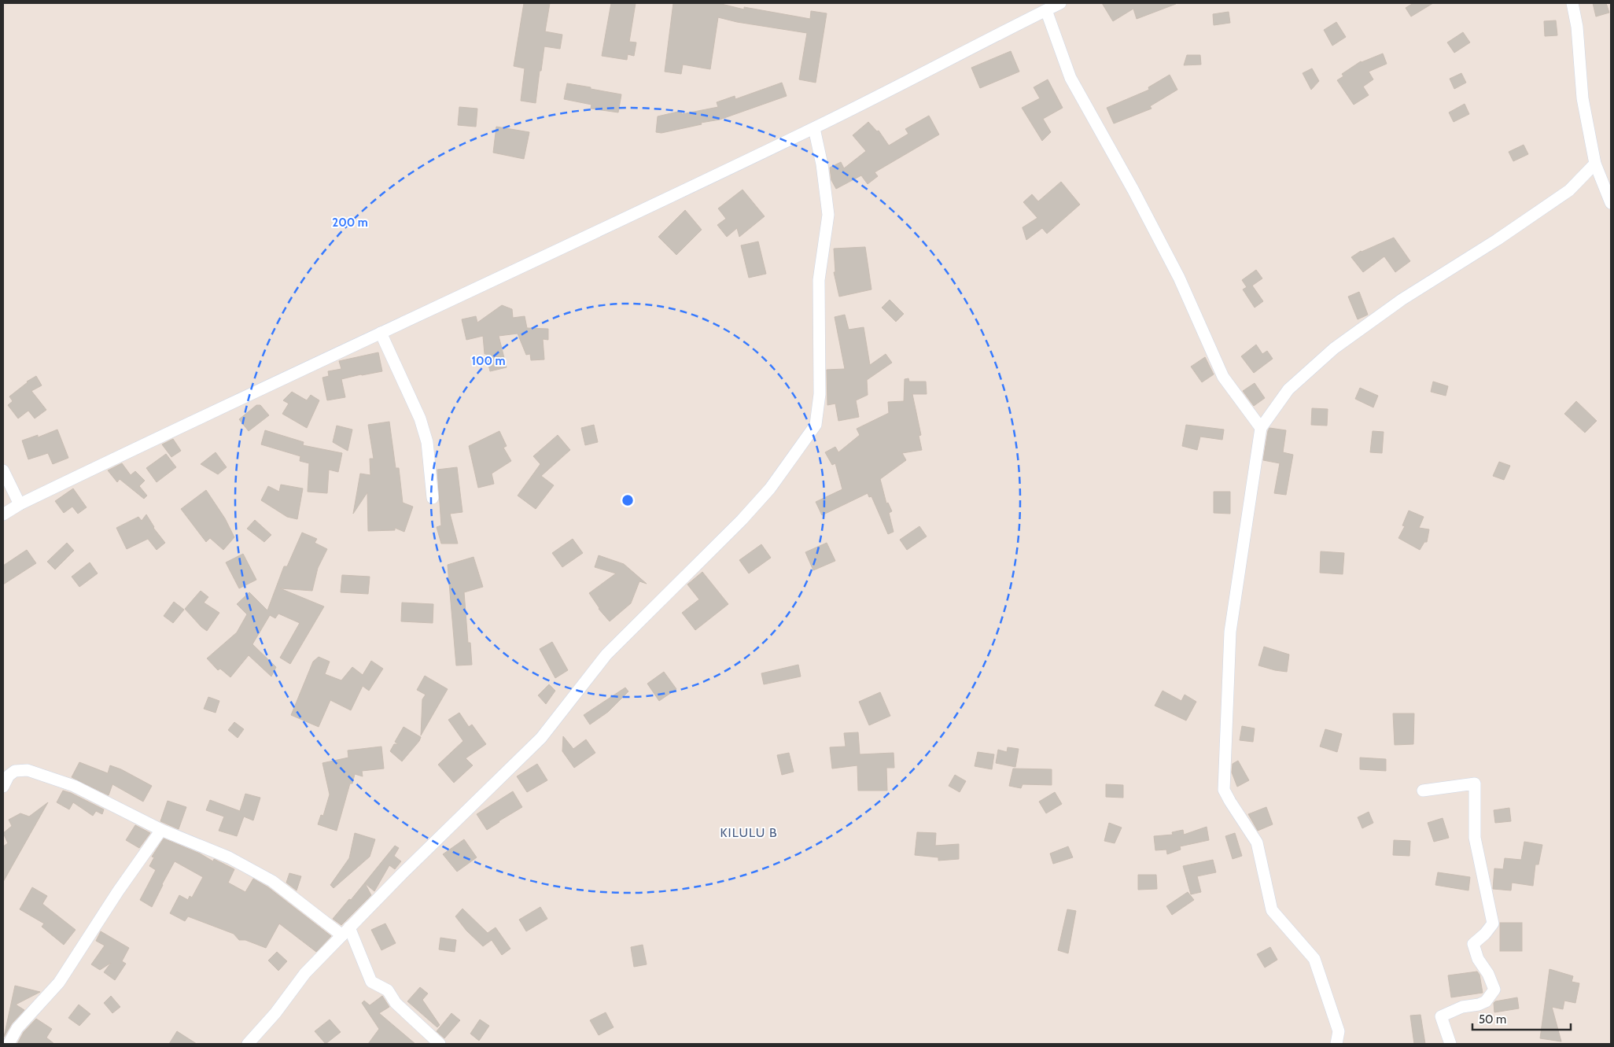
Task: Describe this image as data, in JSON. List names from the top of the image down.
{
  "districts": ["KILULU B"],
  "scale_bar": "50 m",
  "rings": ["200 m", "100 m"]
}
